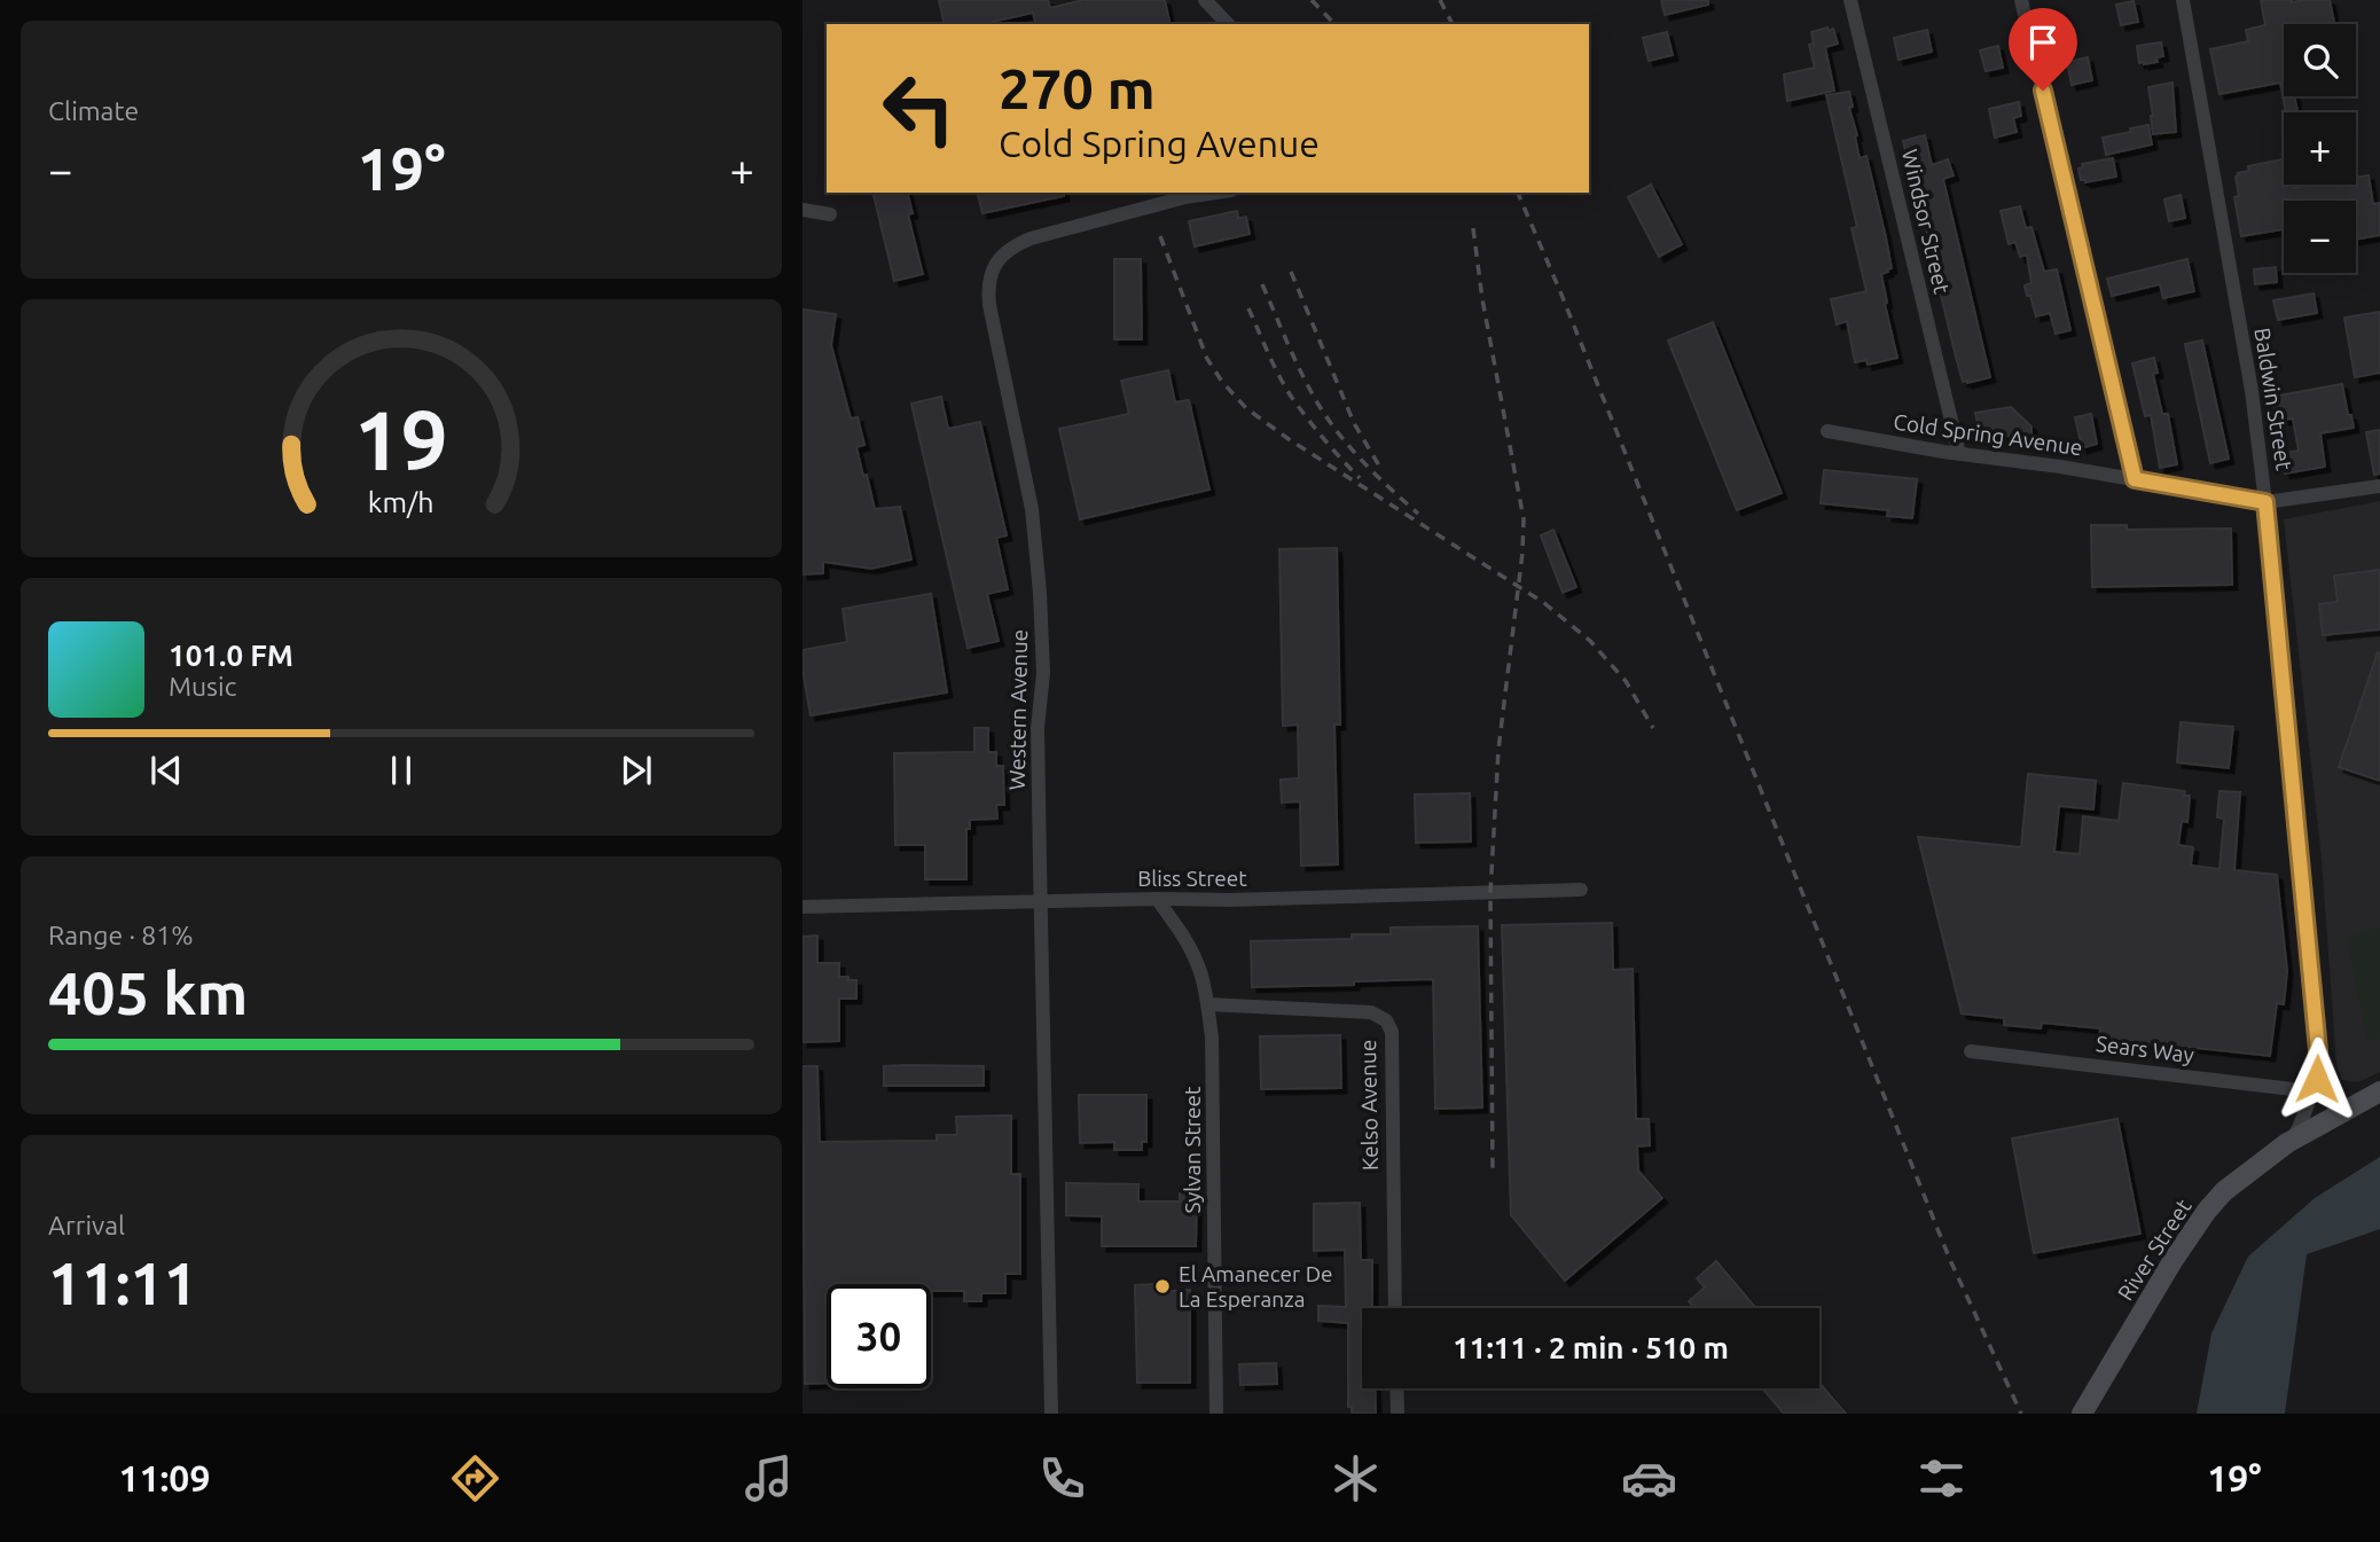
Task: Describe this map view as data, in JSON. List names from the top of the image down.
{
  "streets": {
    "main road": ["River Street"],
    "street": [
      "Windsor Street",
      "Baldwin Street",
      "Cold Spring Avenue",
      "Western Avenue",
      "Bliss Street",
      "Sears Way",
      "Kelso Avenue",
      "Sylvan Street"
    ]
  },
  "crossings": [
    ["Windsor Street", "Cold Spring Avenue"],
    ["Baldwin Street", "Cold Spring Avenue"],
    ["Baldwin Street", "Sears Way"],
    ["Baldwin Street", "River Street"],
    ["Western Avenue", "Bliss Street"],
    ["Bliss Street", "Sylvan Street"],
    ["Kelso Avenue", "Sylvan Street"]
  ],
  "places": ["El Amanecer De La Esperanza"],
  "page": {
    "tile": [
      "Climate",
      ["Range · 81%", "405 km"],
      ["Arrival", "11:11"]
    ],
    "map_buttons": ["+", "−"],
    "turn": ["270 m", "Cold Spring Avenue"],
    "heat": ["−", "19°", "+"],
    "song": ["101.0 FM", "Music"],
    "limit": "30",
    "trip": "11:11 · 2 min · 510 m",
    "tabs": ["11:09", "19°"],
    "gauge": ["19", "km/h"]
  }
}
